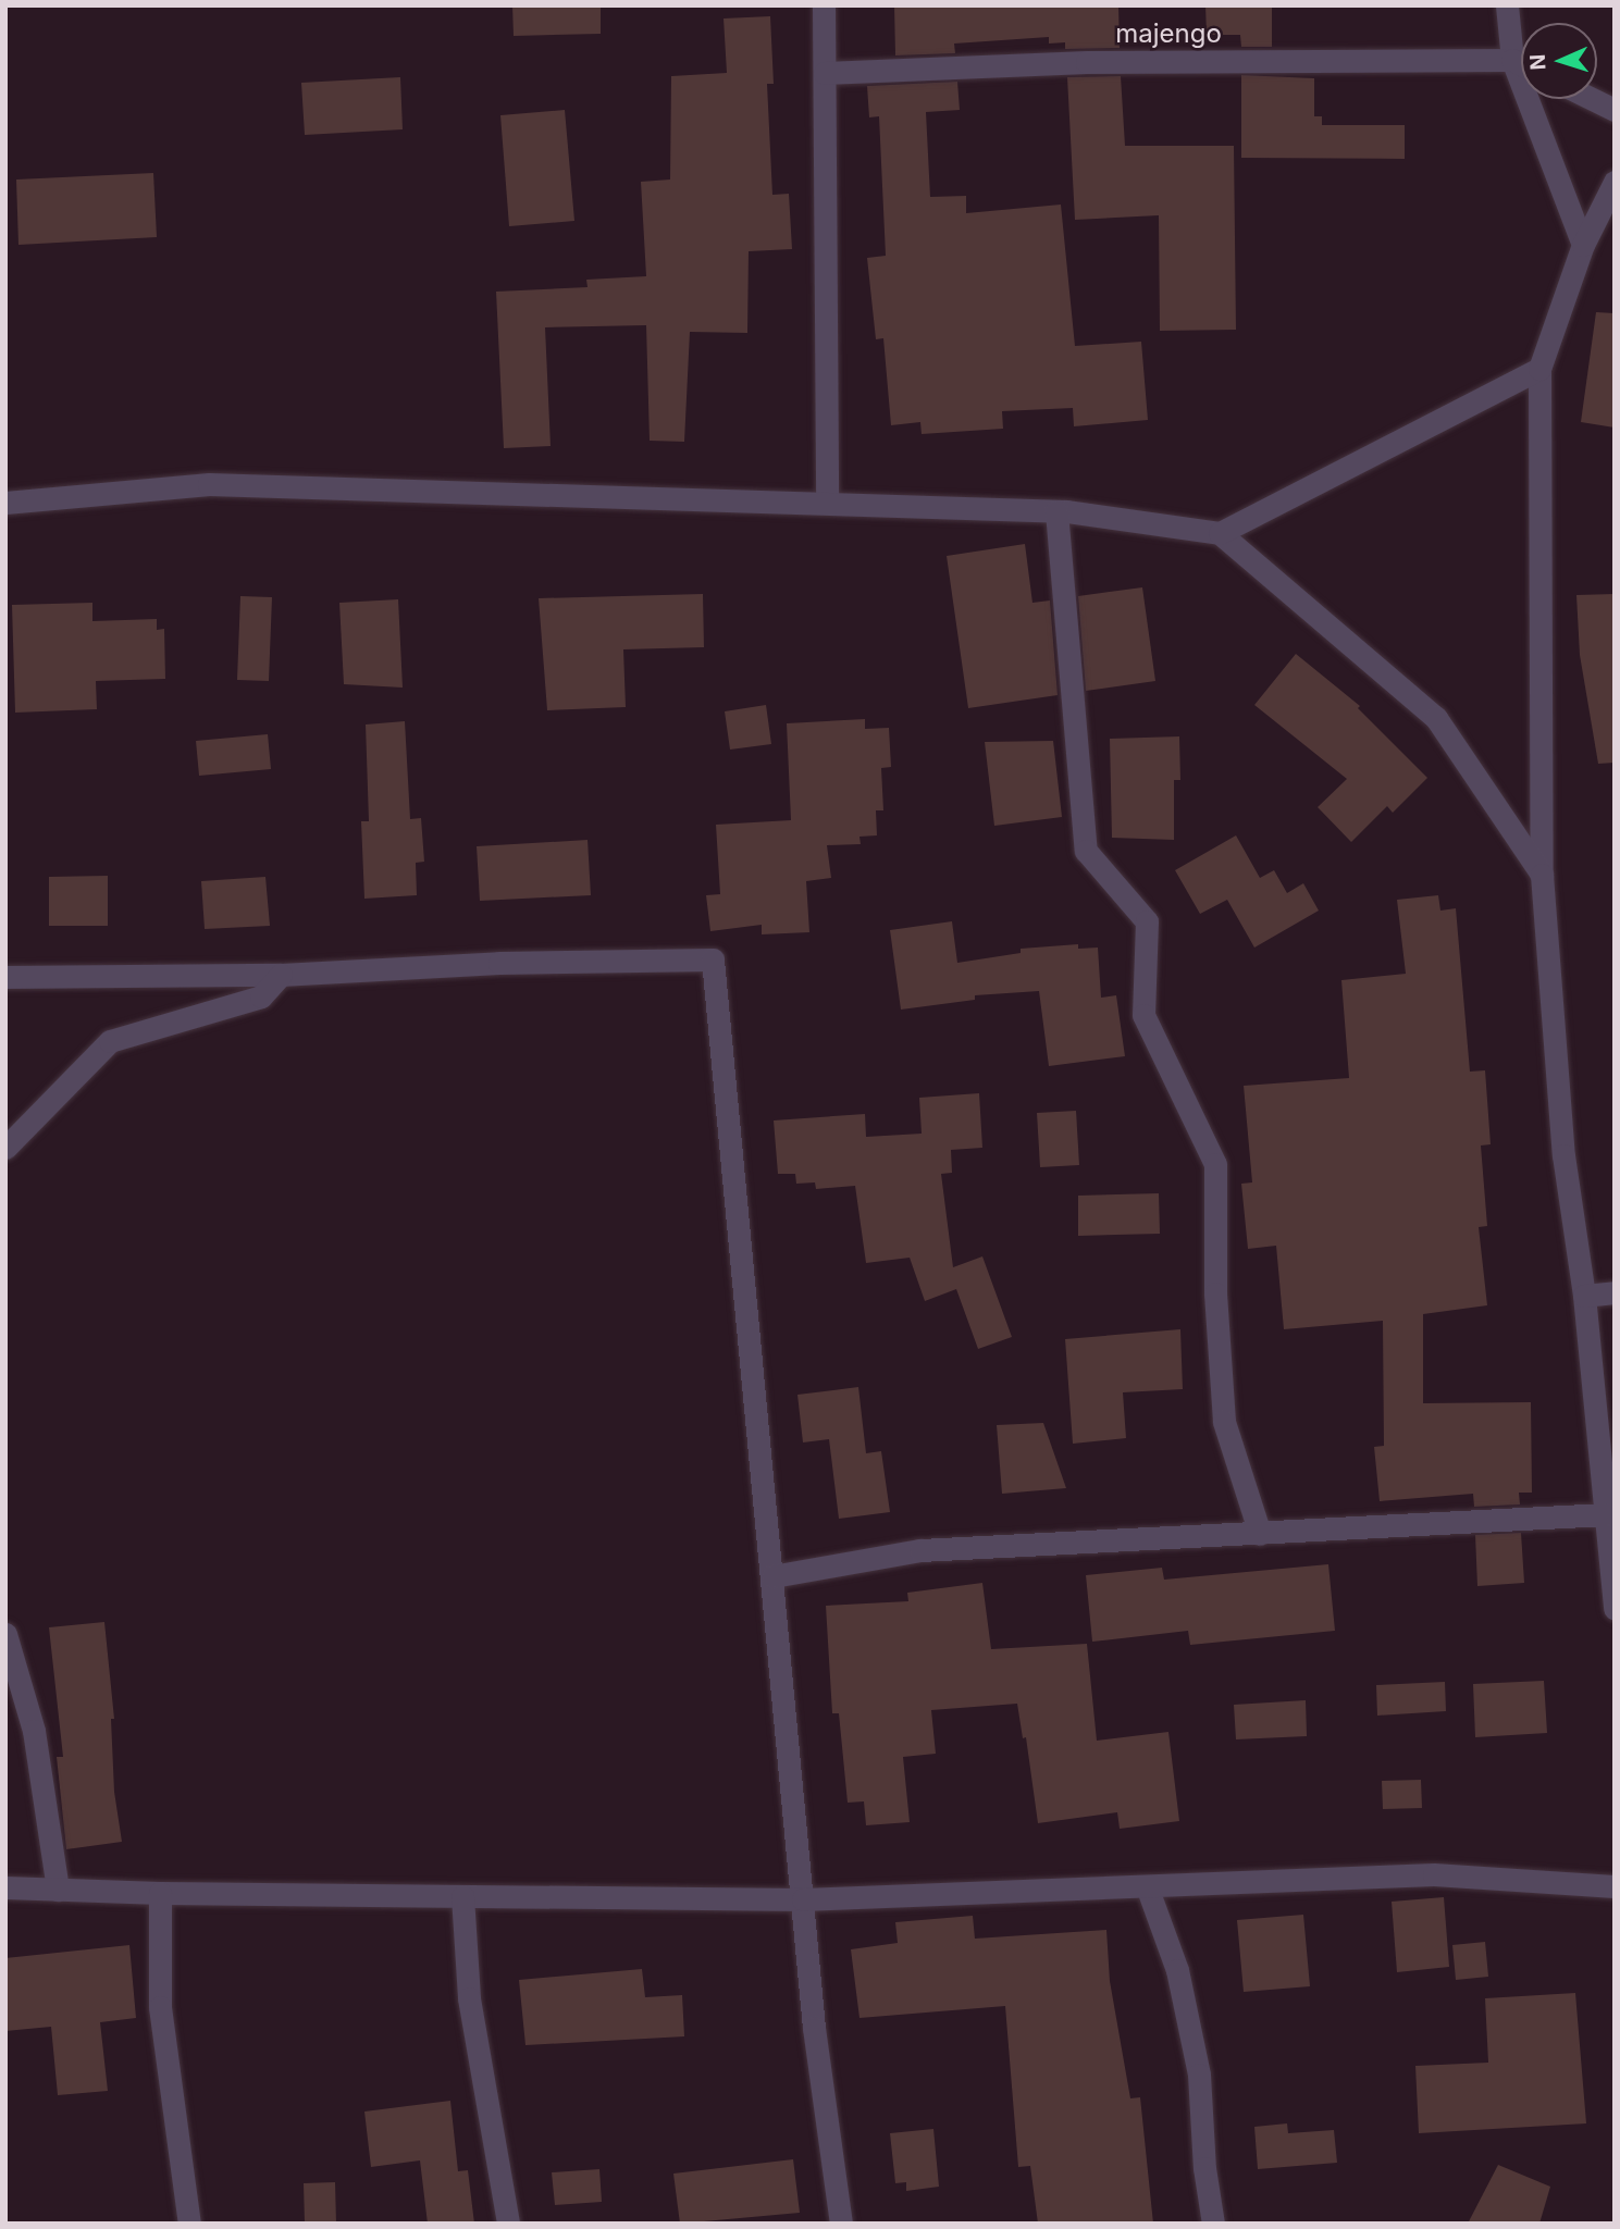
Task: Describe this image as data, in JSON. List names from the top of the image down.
{
  "streets": {
    "street": ["majengo"]
  },
  "north": "left"
}
